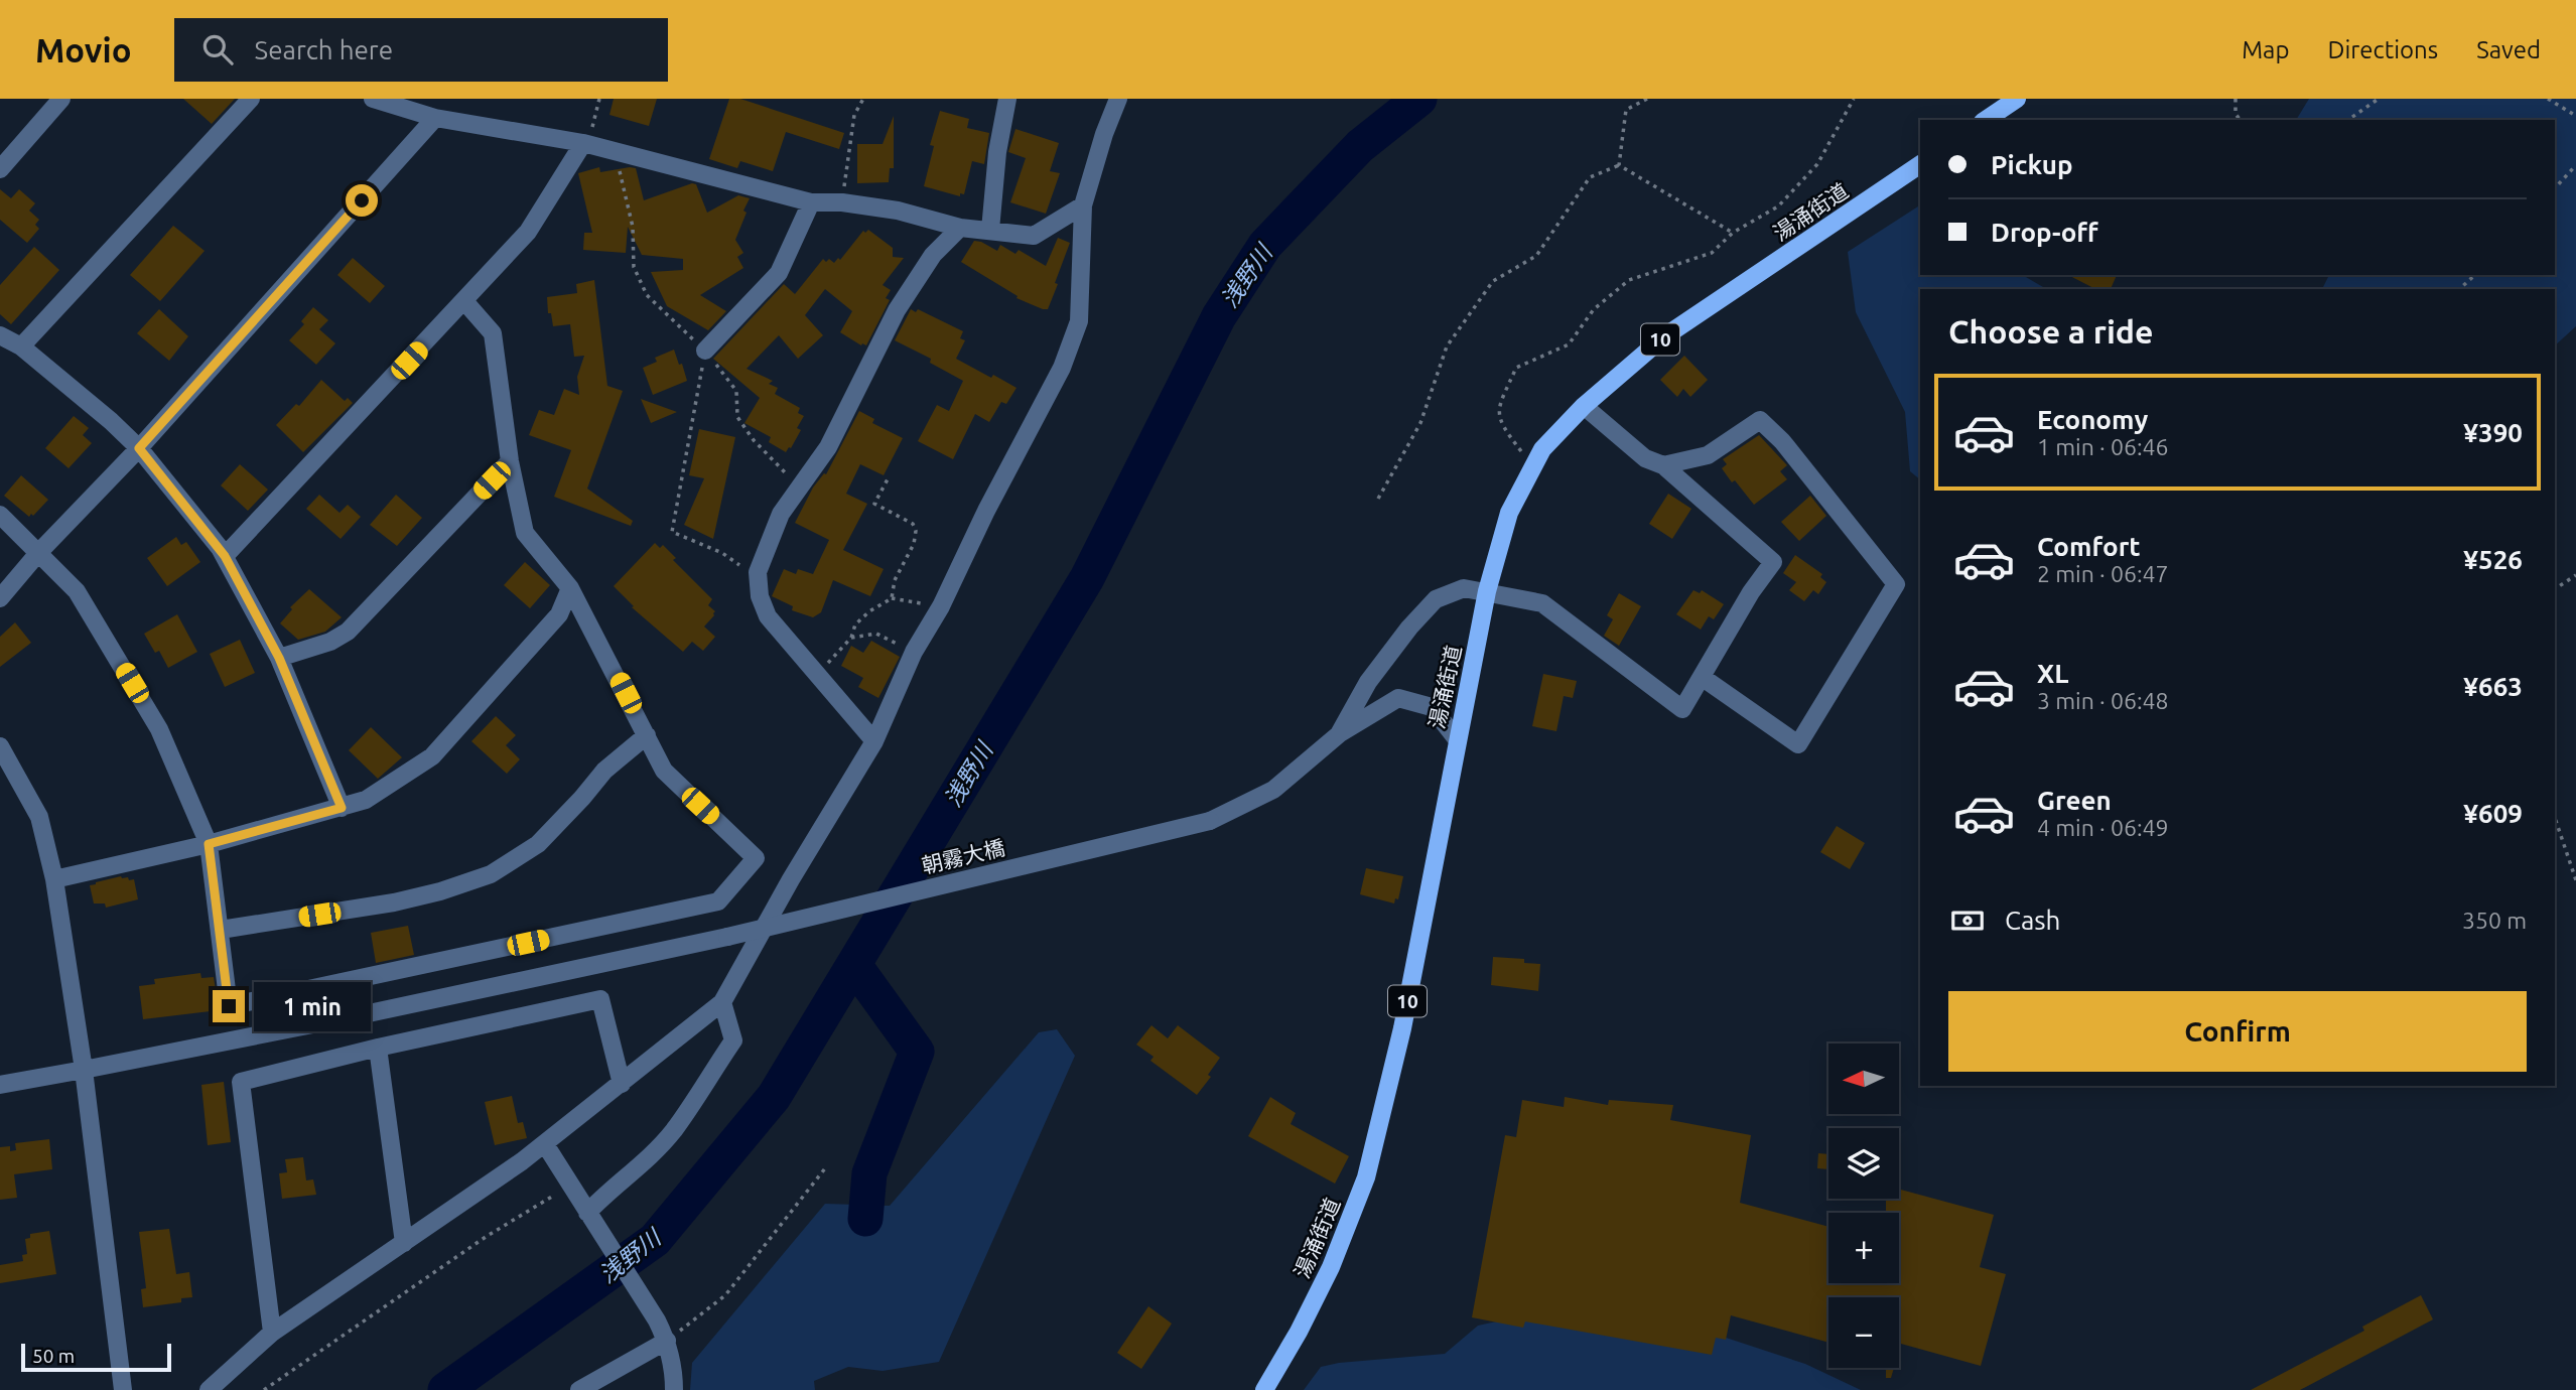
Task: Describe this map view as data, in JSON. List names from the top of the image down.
{
  "streets": {
    "main road": ["湯涌街道", "10"],
    "street": ["朝霧大橋"]
  },
  "water": ["浅野川"],
  "scale_bar": "50 m",
  "north": "left",
  "page": {
    "header": "Movio",
    "search": "Search here",
    "nav": ["Map", "Directions", "Saved"],
    "banner": ["Pickup", "Drop-off"],
    "heading": "Choose a ride",
    "list": [
      {
        "name": "Economy",
        "note": "1 min · 06:46",
        "value": "¥390"
      },
      {
        "name": "Comfort",
        "note": "2 min · 06:47",
        "value": "¥526"
      },
      {
        "name": "XL",
        "note": "3 min · 06:48",
        "value": "¥663"
      },
      {
        "name": "Green",
        "note": "4 min · 06:49",
        "value": "¥609"
      }
    ],
    "pay": ["Cash", "350 m"],
    "buttons": "Confirm",
    "bubble": "1 min",
    "map_buttons": ["+", "−"],
    "scale": "50 m"
  }
}
